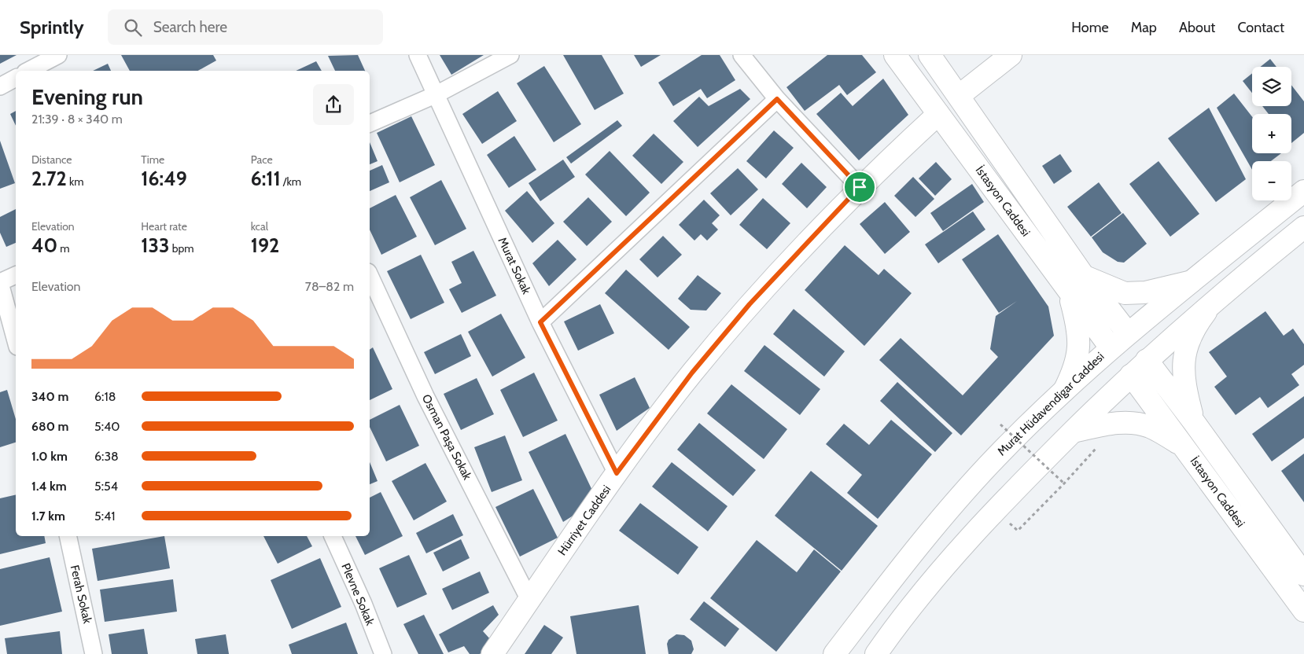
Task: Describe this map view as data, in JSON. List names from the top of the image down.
{
  "streets": {
    "main road": ["İstasyon Caddesi", "Murat Hüdavendigar Caddesi", "Hürriyet Caddesi"],
    "street": [
      "Murat Sokak",
      "Osman Paşa Sokak",
      "Ferah Sokak",
      "Plevne Sokak"
    ]
  },
  "crossings": [
    ["İstasyon Caddesi", "Murat Hüdavendigar Caddesi"],
    ["İstasyon Caddesi", "Hürriyet Caddesi"],
    ["Murat Sokak", "Hürriyet Caddesi"],
    ["Osman Paşa Sokak", "Hürriyet Caddesi"]
  ],
  "page": {
    "header": "Sprintly",
    "search": "Search here",
    "nav": [
      "Home",
      "Map",
      "About",
      "Contact"
    ],
    "map_buttons": ["+", "−"],
    "heading": ["Evening run", "21:39 · 8 × 340 m"],
    "stats": [
      ["Distance", "2.72 km"],
      ["Time", "16:49"],
      ["Pace", "6:11 /km"],
      ["Elevation", "40 m"],
      ["Heart rate", "133 bpm"],
      ["kcal", "192"]
    ],
    "chart": ["Elevation", "78–82 m"],
    "list": [
      {
        "name": "340 m",
        "note": "6:18"
      },
      {
        "name": "680 m",
        "note": "5:40"
      },
      {
        "name": "1.0 km",
        "note": "6:38"
      },
      {
        "name": "1.4 km",
        "note": "5:54"
      },
      {
        "name": "1.7 km",
        "note": "5:41"
      }
    ]
  }
}
